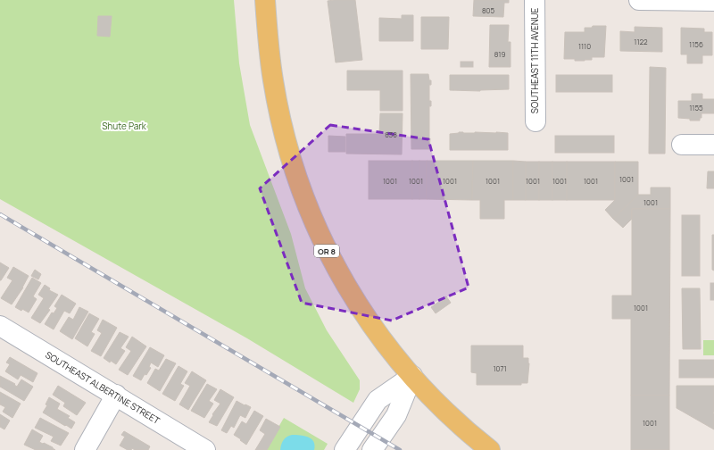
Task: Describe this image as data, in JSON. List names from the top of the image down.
{
  "streets": {
    "main road": ["OR 8"],
    "street": ["SOUTHEAST 11TH AVENUE", "SOUTHEAST ALBERTINE STREET"]
  },
  "parks": ["Shute Park"],
  "house_numbers": [
    "805",
    "1122",
    "1156",
    "1110",
    "819",
    "1155",
    "838",
    "1001",
    "1001",
    "1001",
    "1001",
    "1001",
    "1001",
    "1001",
    "1001",
    "1001",
    "1001",
    "1071",
    "1001"
  ]
}
